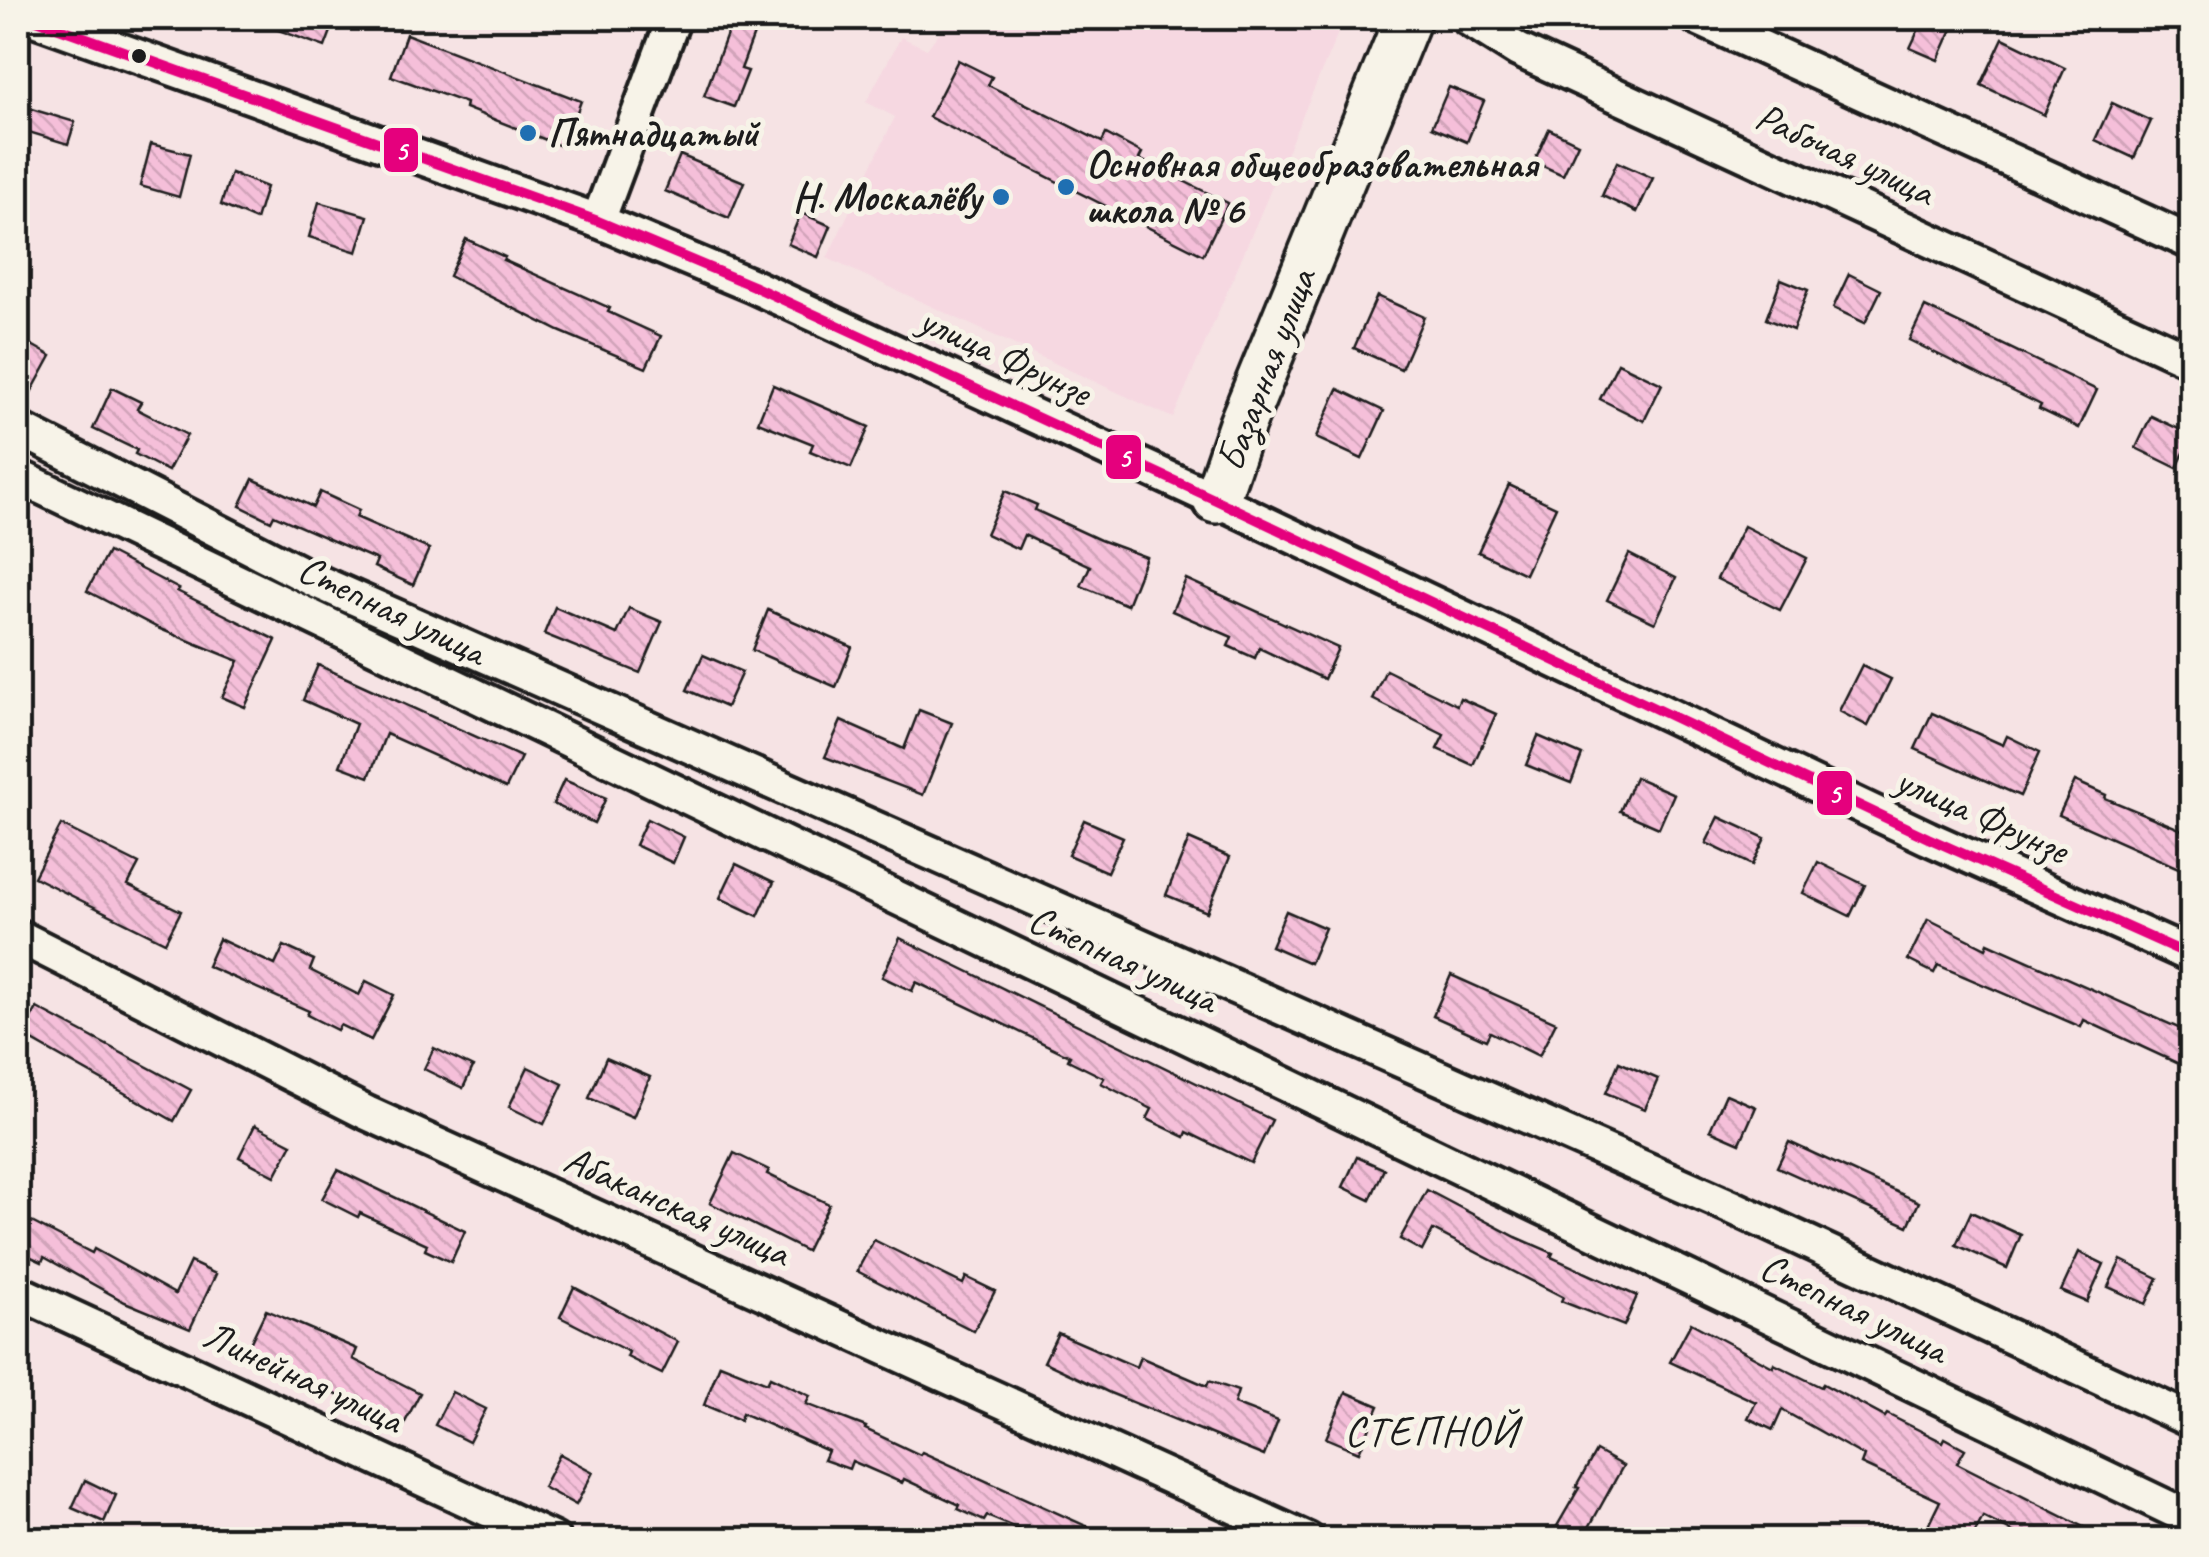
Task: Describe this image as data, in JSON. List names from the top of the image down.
{
  "streets": {
    "street": [
      "Рабочая улица",
      "улица Фрунзе",
      "Базарная улица",
      "Степная улица",
      "Абаканская улица",
      "Линейная улица"
    ]
  },
  "crossings": [
    ["улица Фрунзе", "Базарная улица"]
  ],
  "districts": ["СТЕПНОЙ"],
  "places": ["Пятнадцатый", "Основная общеобразовательная школа № 6", "Н. Москалёву"],
  "lines": ["transit line 5"]
}
